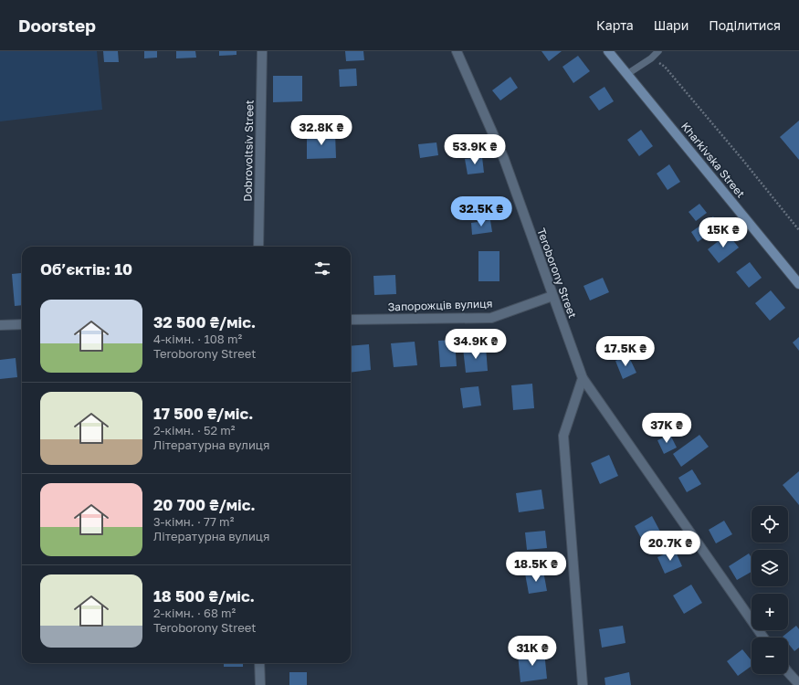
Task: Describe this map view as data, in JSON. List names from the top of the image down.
{
  "streets": {
    "street": [
      "Dobrovoltsiv Street",
      "Kharkivska Street",
      "Teroborony Street",
      "Запорожців вулиця"
    ]
  },
  "crossings": [
    ["Teroborony Street", "Запорожців вулиця"]
  ],
  "page": {
    "header": "Doorstep",
    "nav": ["Карта", "Шари", "Поділитися"],
    "price": [
      "32.8K ₴",
      "53.9K ₴",
      "32.5K ₴",
      "15K ₴",
      "34.9K ₴",
      "17.5K ₴",
      "37K ₴",
      "20.7K ₴",
      "18.5K ₴",
      "31K ₴"
    ],
    "heading": "Об’єктів: 10",
    "list": [
      {
        "name": "32 500 ₴/міс.",
        "note": "4-кімн. · 108 m² · Teroborony Street"
      },
      {
        "name": "17 500 ₴/міс.",
        "note": "2-кімн. · 52 m² · Літературна вулиця"
      },
      {
        "name": "20 700 ₴/міс.",
        "note": "3-кімн. · 77 m² · Літературна вулиця"
      },
      {
        "name": "18 500 ₴/міс.",
        "note": "2-кімн. · 68 m² · Teroborony Street"
      }
    ],
    "map_buttons": ["+", "−"]
  }
}
